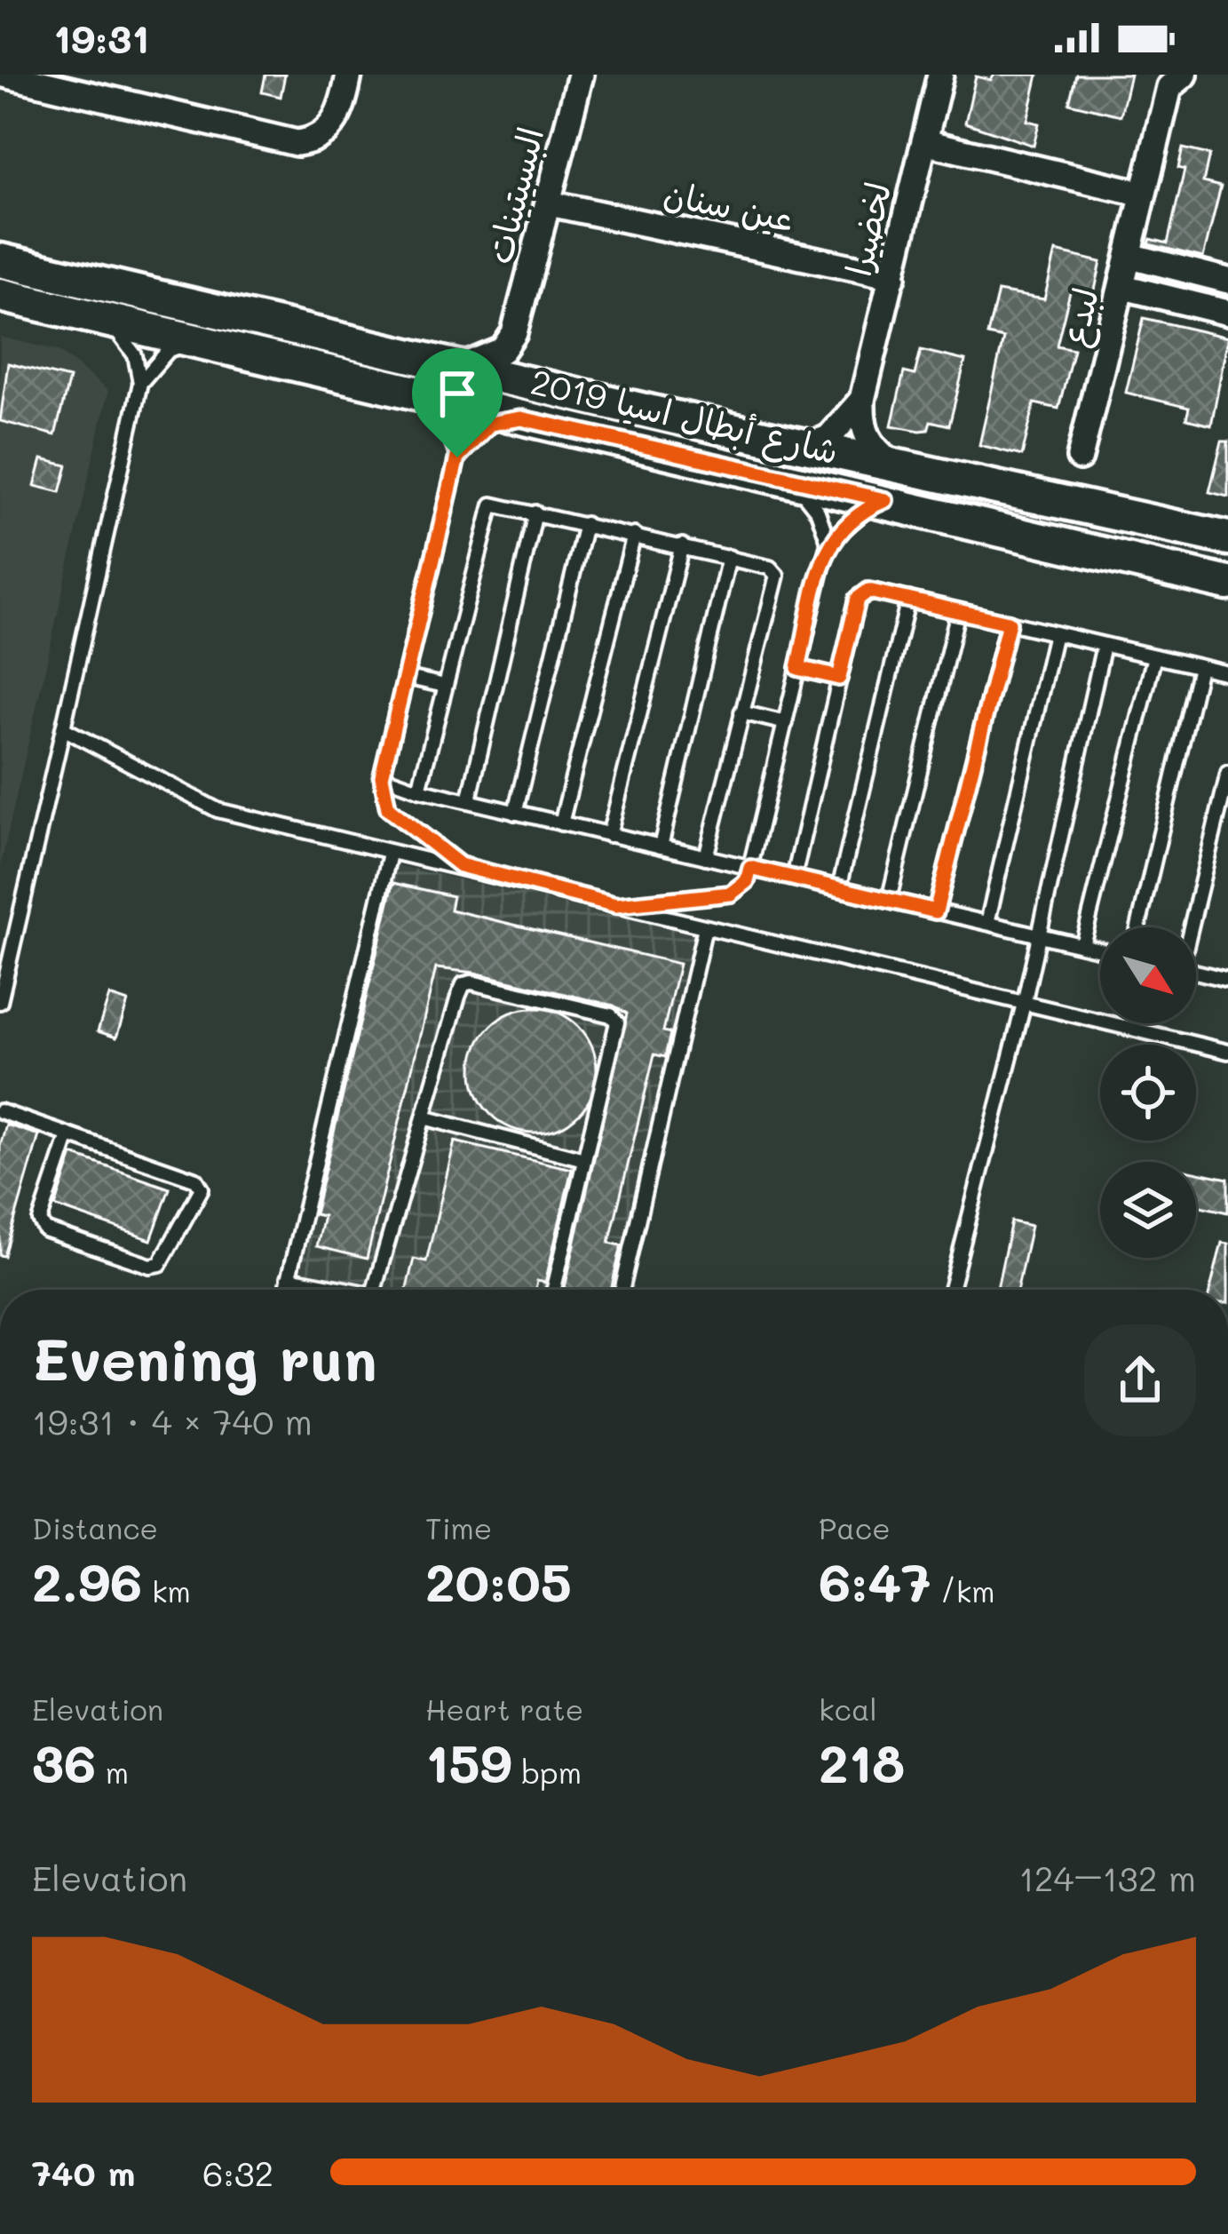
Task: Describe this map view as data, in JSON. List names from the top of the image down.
{
  "streets": {
    "main road": ["شارع أبطال اسيا 2019"],
    "street": [
      "البسيتينات",
      "عين سنان",
      "لخضيرا",
      "لبدع"
    ]
  },
  "crossings": [
    ["البسيتينات", "عين سنان"],
    ["عين سنان", "لخضيرا"],
    ["لخضيرا", "شارع أبطال اسيا 2019"]
  ],
  "north": "bottom right",
  "page": {
    "status": "19:31",
    "heading": ["Evening run", "19:31 · 4 × 740 m"],
    "stats": [
      ["Distance", "2.96 km"],
      ["Time", "20:05"],
      ["Pace", "6:47 /km"],
      ["Elevation", "36 m"],
      ["Heart rate", "159 bpm"],
      ["kcal", "218"]
    ],
    "chart": ["Elevation", "124–132 m"],
    "list": [
      {
        "name": "740 m",
        "note": "6:32"
      }
    ]
  }
}
